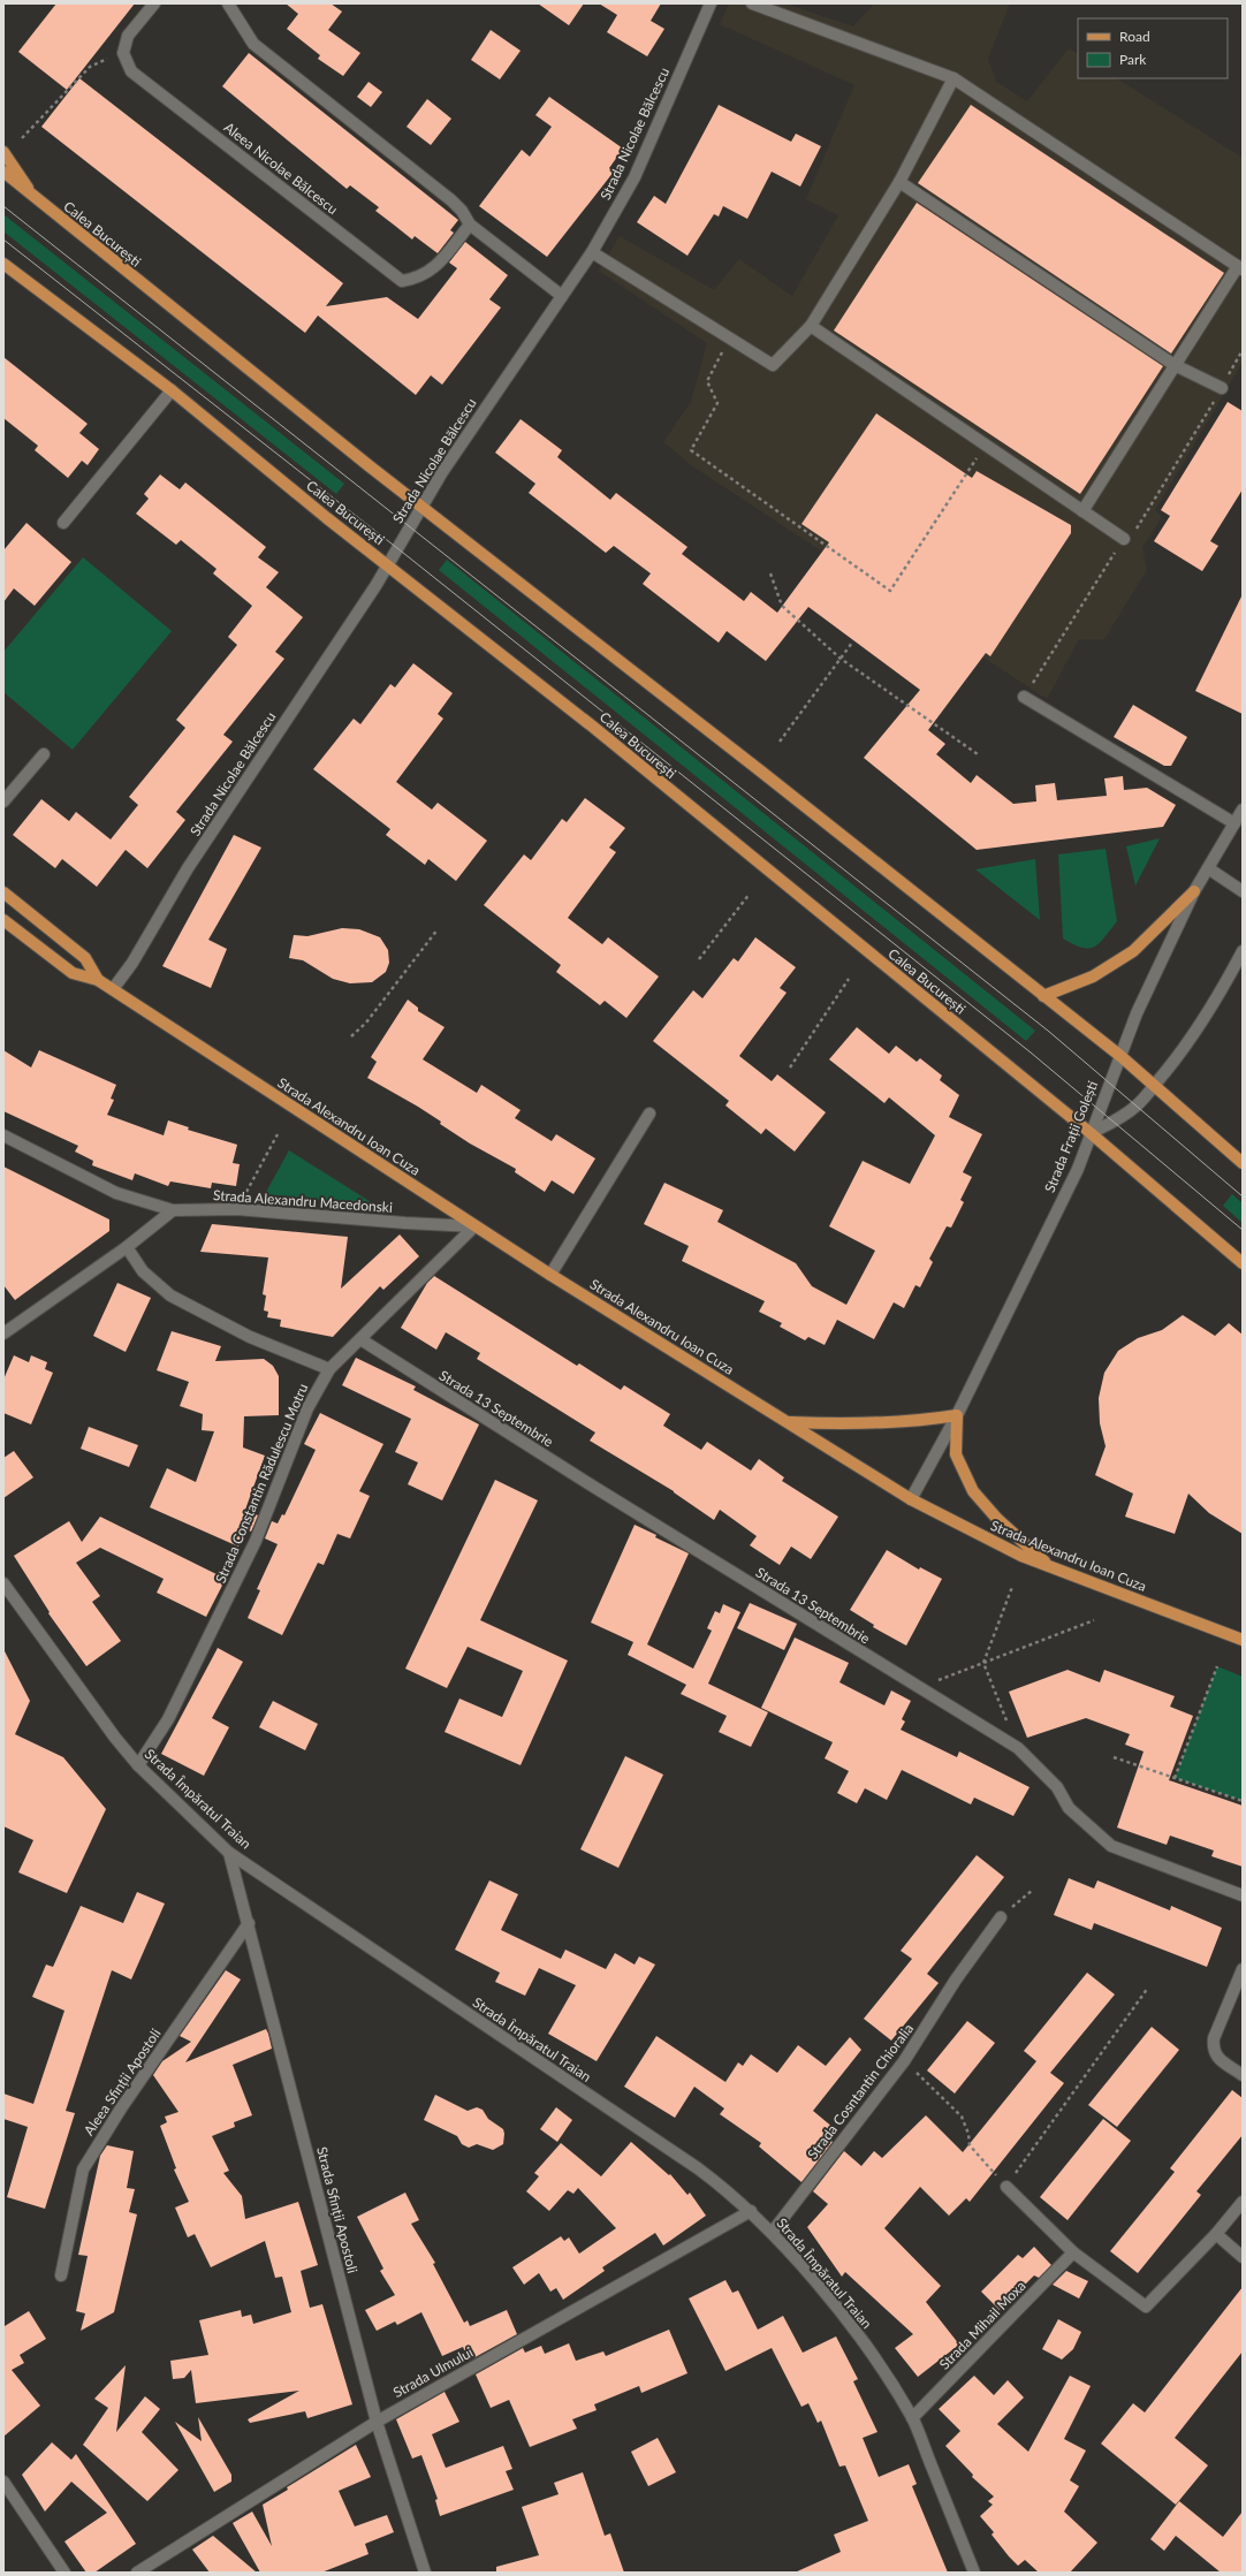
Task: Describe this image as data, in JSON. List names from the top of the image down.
{
  "streets": {
    "main road": ["Calea București", "Strada Alexandru Ioan Cuza"],
    "street": [
      "Strada Nicolae Bălcescu",
      "Aleea Nicolae Bălcescu",
      "Strada Frații Golești",
      "Strada Alexandru Macedonski",
      "Strada 13 Septembrie",
      "Strada Constantin Rădulescu Motru",
      "Strada Împăratul Traian",
      "Aleea Sfinții Apostoli",
      "Strada Cosntantin Chioralia",
      "Strada Sfinții Apostoli",
      "Strada Mihail Moxa",
      "Strada Ulmului"
    ]
  },
  "crossings": [
    ["Strada Nicolae Bălcescu", "Calea București"],
    ["Strada Nicolae Bălcescu", "Strada Alexandru Ioan Cuza"],
    ["Calea București", "Strada Frații Golești"],
    ["Strada Alexandru Ioan Cuza", "Strada Frații Golești"],
    ["Strada Alexandru Ioan Cuza", "Strada Alexandru Macedonski"],
    ["Strada Alexandru Ioan Cuza", "Strada Constantin Rădulescu Motru"],
    ["Strada Alexandru Macedonski", "Strada Constantin Rădulescu Motru"],
    ["Strada 13 Septembrie", "Strada Constantin Rădulescu Motru"],
    ["Strada Constantin Rădulescu Motru", "Strada Împăratul Traian"],
    ["Strada Împăratul Traian", "Strada Cosntantin Chioralia"],
    ["Strada Împăratul Traian", "Strada Sfinții Apostoli"],
    ["Strada Împăratul Traian", "Strada Mihail Moxa"],
    ["Strada Împăratul Traian", "Strada Ulmului"],
    ["Aleea Sfinții Apostoli", "Strada Sfinții Apostoli"],
    ["Strada Sfinții Apostoli", "Strada Ulmului"]
  ],
  "legend": ["Road", "Park"]
}
